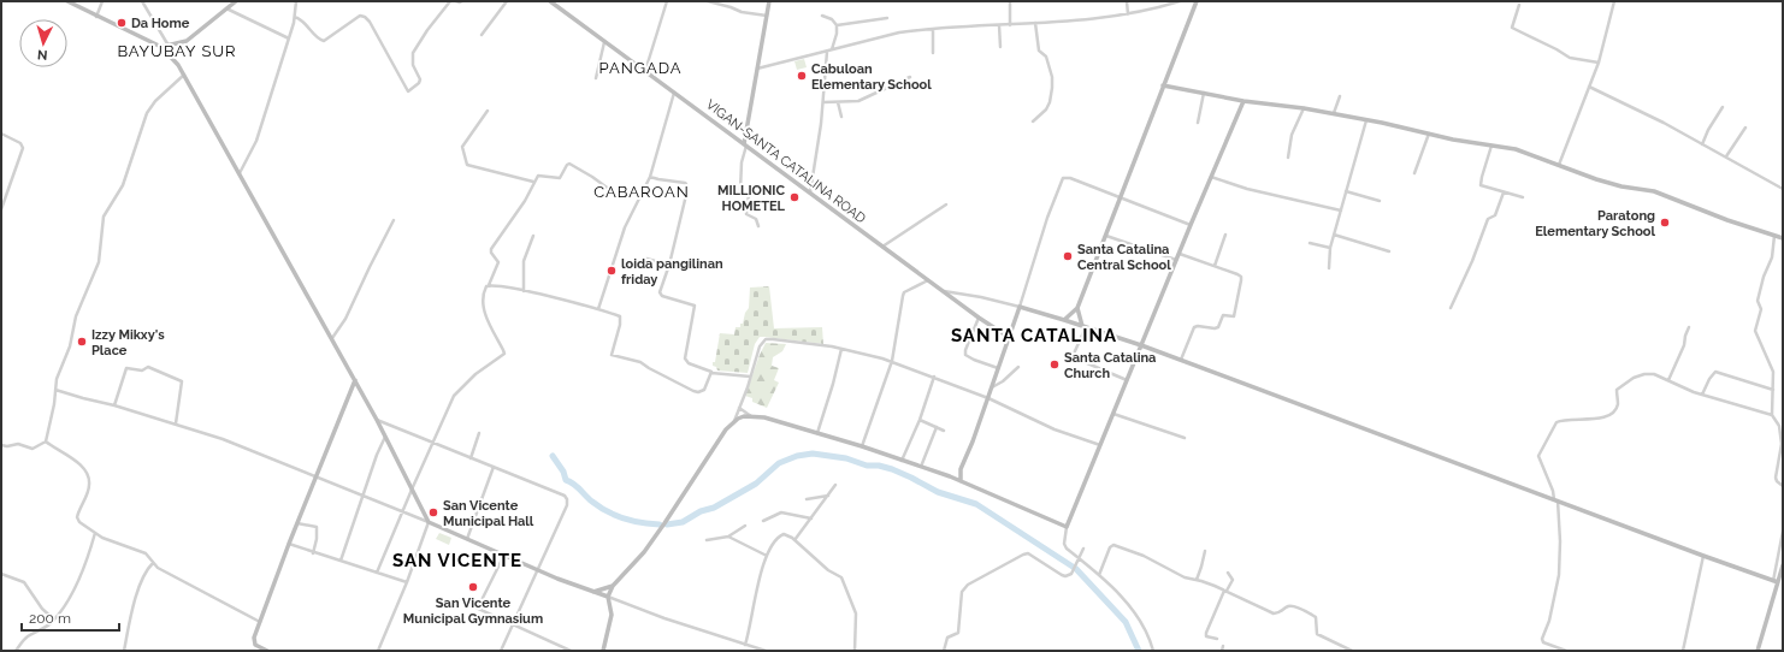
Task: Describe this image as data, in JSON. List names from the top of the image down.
{
  "streets": {
    "street": ["VIGAN-SANTA CATALINA ROAD"]
  },
  "districts": [
    "BAYUBAY SUR",
    "PANGADA",
    "CABAROAN",
    "SANTA CATALINA",
    "SAN VICENTE"
  ],
  "places": [
    "Da Home",
    "Cabuloan Elementary School",
    "MILLIONIC HOMETEL",
    "Paratong Elementary School",
    "Santa Catalina Central School",
    "loida pangilinan friday",
    "Izzy Mikxy's Place",
    "Santa Catalina Church",
    "San Vicente Municipal Hall",
    "San Vicente Municipal Gymnasium"
  ],
  "scale_bar": "200 m",
  "north": "bottom"
}
